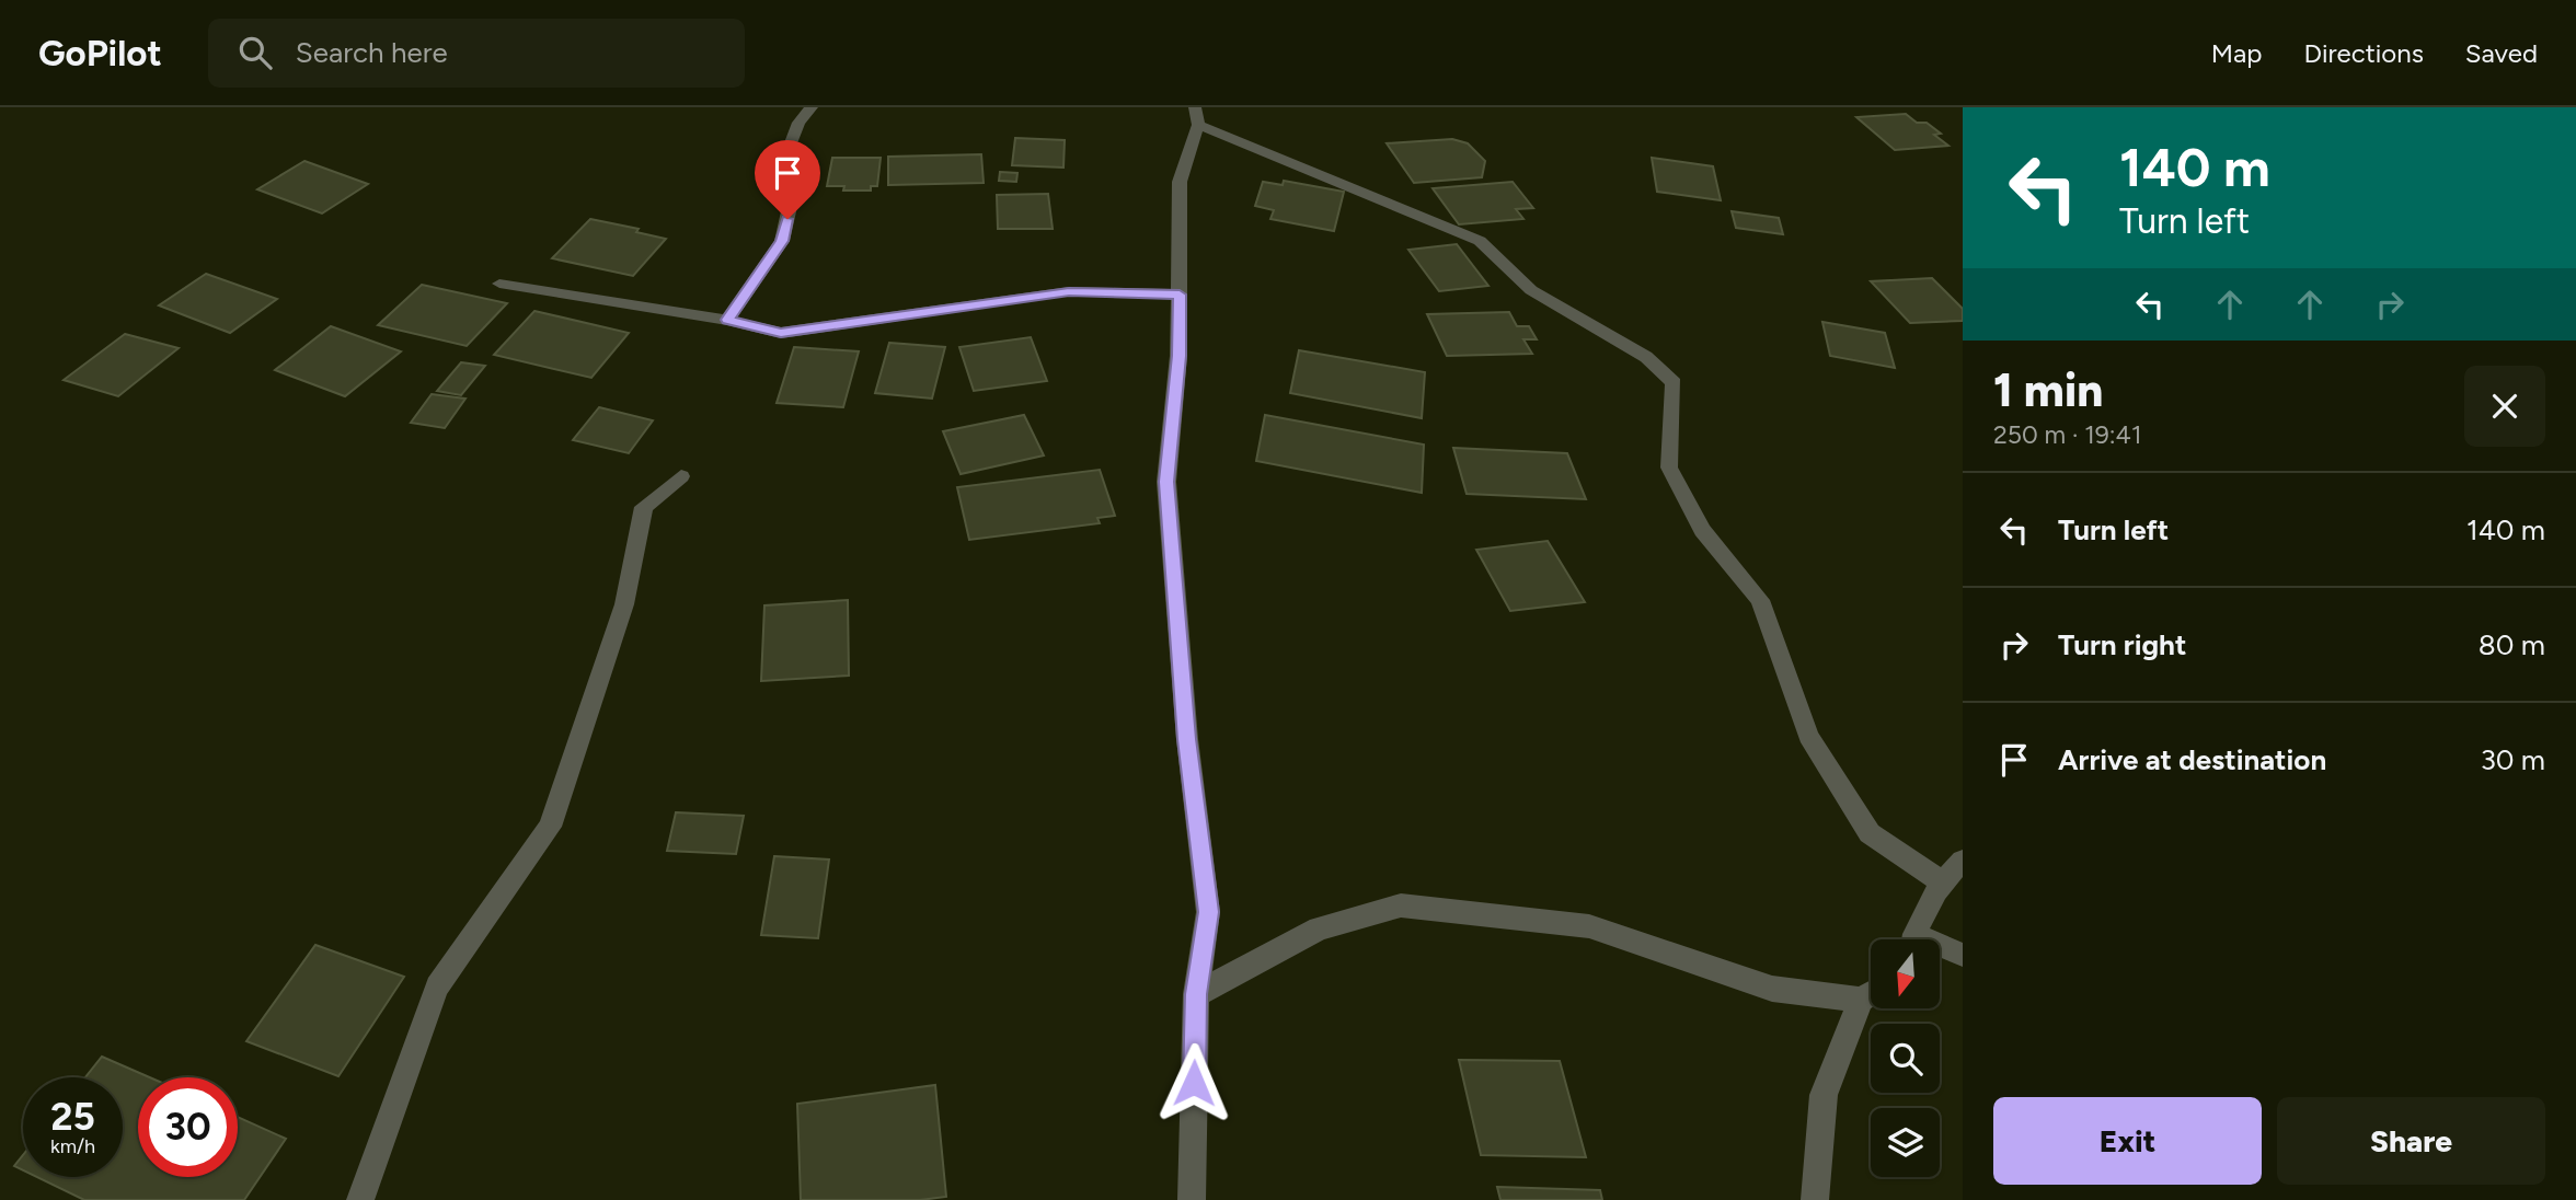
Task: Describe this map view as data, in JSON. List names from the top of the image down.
{
  "north": "bottom",
  "page": {
    "header": "GoPilot",
    "search": "Search here",
    "nav": ["Map", "Directions", "Saved"],
    "turn": ["140 m", "Turn left"],
    "heading": ["1 min", "250 m · 19:41"],
    "list": [
      {
        "name": "Turn left",
        "value": "140 m"
      },
      {
        "name": "Turn right",
        "value": "80 m"
      },
      {
        "name": "Arrive at destination",
        "value": "30 m"
      }
    ],
    "speed": "25 km/h",
    "limit": "30",
    "buttons": ["Exit", "Share"]
  }
}
